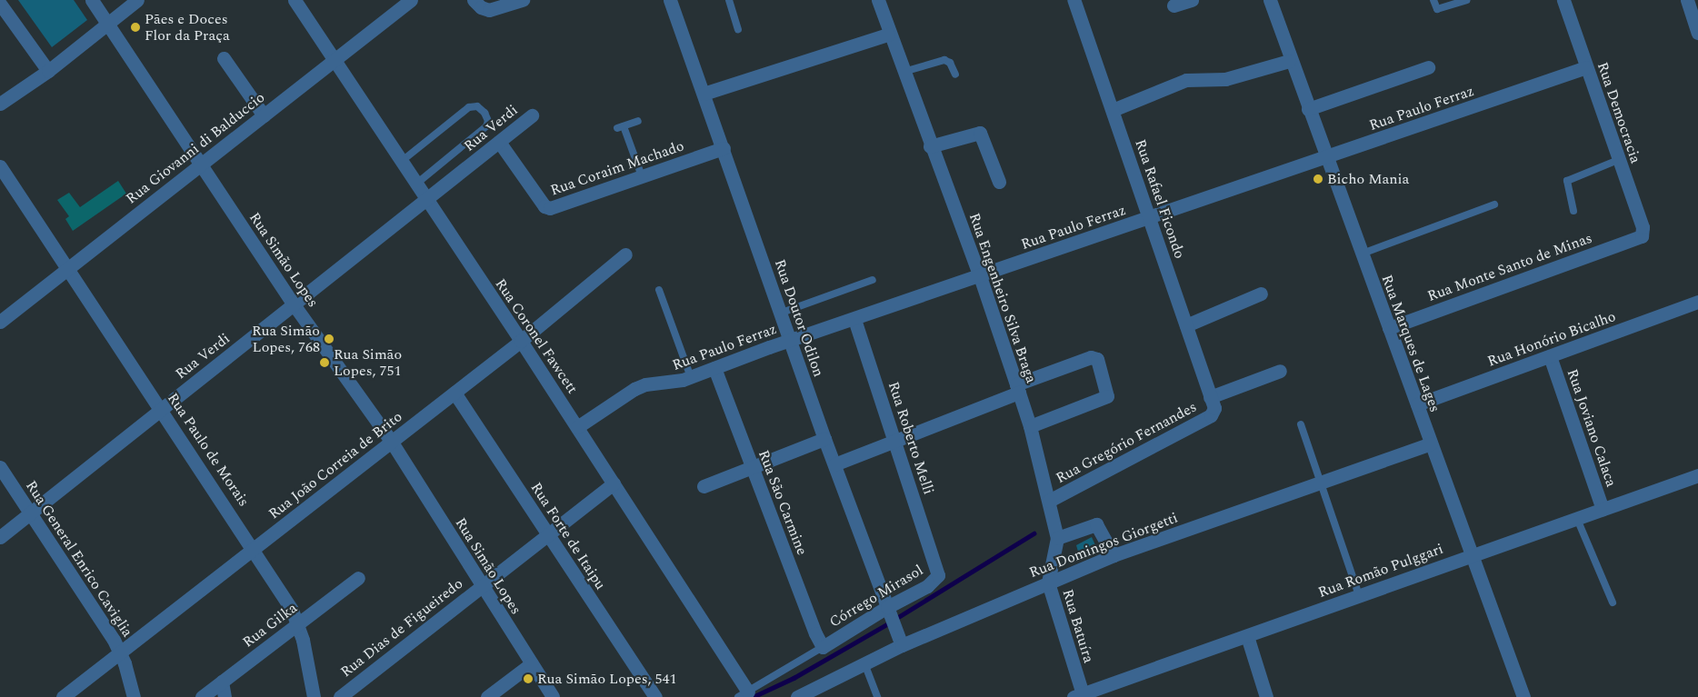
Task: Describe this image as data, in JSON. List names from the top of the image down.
{
  "streets": {
    "street": [
      "Rua Paulo Ferraz",
      "Rua Democracia",
      "Rua Verdi",
      "Rua Giovanni di Balduccio",
      "Rua Coraim Machado",
      "Rua Rafael Ficondo",
      "Rua Simão Lopes",
      "Rua Monte Santo de Minas",
      "Rua Engenheiro Silva Braga",
      "Rua Doutor Odilon",
      "Rua Coronel Fawcett",
      "Rua Honório Bicalho",
      "Rua Marques de Lages",
      "Rua Joviano Calaca",
      "Rua Roberto Melli",
      "Rua Gregório Fernandes",
      "Rua Paulo de Morais",
      "Rua João Correia de Brito",
      "Rua São Carmine",
      "Rua Forte de Itaipu",
      "Rua Domingos Giorgetti",
      "Rua General Enrico Caviglia",
      "Rua Romão Pulggari",
      "Córrego Mirasol",
      "Rua Gilka",
      "Rua Batuíra",
      "Rua Dias de Figueiredo"
    ]
  },
  "crossings": [
    ["Rua Paulo Ferraz", "Rua Democracia"],
    ["Rua Paulo Ferraz", "Rua Rafael Ficondo"],
    ["Rua Paulo Ferraz", "Rua Engenheiro Silva Braga"],
    ["Rua Paulo Ferraz", "Rua Doutor Odilon"],
    ["Rua Paulo Ferraz", "Rua Coronel Fawcett"],
    ["Rua Paulo Ferraz", "Rua Marques de Lages"],
    ["Rua Paulo Ferraz", "Rua Roberto Melli"],
    ["Rua Paulo Ferraz", "Rua São Carmine"],
    ["Rua Democracia", "Rua Monte Santo de Minas"],
    ["Rua Verdi", "Rua Coraim Machado"],
    ["Rua Verdi", "Rua Simão Lopes"],
    ["Rua Verdi", "Rua Coronel Fawcett"],
    ["Rua Verdi", "Rua Paulo de Morais"],
    ["Rua Verdi", "Rua General Enrico Caviglia"],
    ["Rua Giovanni di Balduccio", "Rua Simão Lopes"],
    ["Rua Giovanni di Balduccio", "Rua Coronel Fawcett"],
    ["Rua Giovanni di Balduccio", "Rua Paulo de Morais"],
    ["Rua Coraim Machado", "Rua Doutor Odilon"],
    ["Rua Rafael Ficondo", "Rua Gregório Fernandes"],
    ["Rua Simão Lopes", "Rua João Correia de Brito"],
    ["Rua Simão Lopes", "Rua Dias de Figueiredo"],
    ["Rua Monte Santo de Minas", "Rua Marques de Lages"],
    ["Rua Engenheiro Silva Braga", "Rua Gregório Fernandes"],
    ["Rua Engenheiro Silva Braga", "Rua Batuíra"],
    ["Rua Doutor Odilon", "Rua Domingos Giorgetti"],
    ["Rua Doutor Odilon", "Córrego Mirasol"],
    ["Rua Coronel Fawcett", "Rua João Correia de Brito"],
    ["Rua Coronel Fawcett", "Rua Dias de Figueiredo"],
    ["Rua Honório Bicalho", "Rua Marques de Lages"],
    ["Rua Honório Bicalho", "Rua Joviano Calaca"],
    ["Rua Marques de Lages", "Rua Domingos Giorgetti"],
    ["Rua Marques de Lages", "Rua Romão Pulggari"],
    ["Rua Joviano Calaca", "Rua Romão Pulggari"],
    ["Rua Roberto Melli", "Córrego Mirasol"],
    ["Rua Paulo de Morais", "Rua João Correia de Brito"],
    ["Rua Paulo de Morais", "Rua Gilka"],
    ["Rua João Correia de Brito", "Rua Forte de Itaipu"],
    ["Rua João Correia de Brito", "Rua General Enrico Caviglia"],
    ["Rua São Carmine", "Córrego Mirasol"],
    ["Rua Forte de Itaipu", "Rua Dias de Figueiredo"],
    ["Rua Domingos Giorgetti", "Rua Batuíra"],
    ["Rua Romão Pulggari", "Rua Batuíra"]
  ],
  "places": [
    "Pães e Doces Flor da Praça",
    "Bicho Mania",
    "Rua Simão Lopes, 768",
    "Rua Simão Lopes, 751",
    "Rua Simão Lopes, 541"
  ]
}
